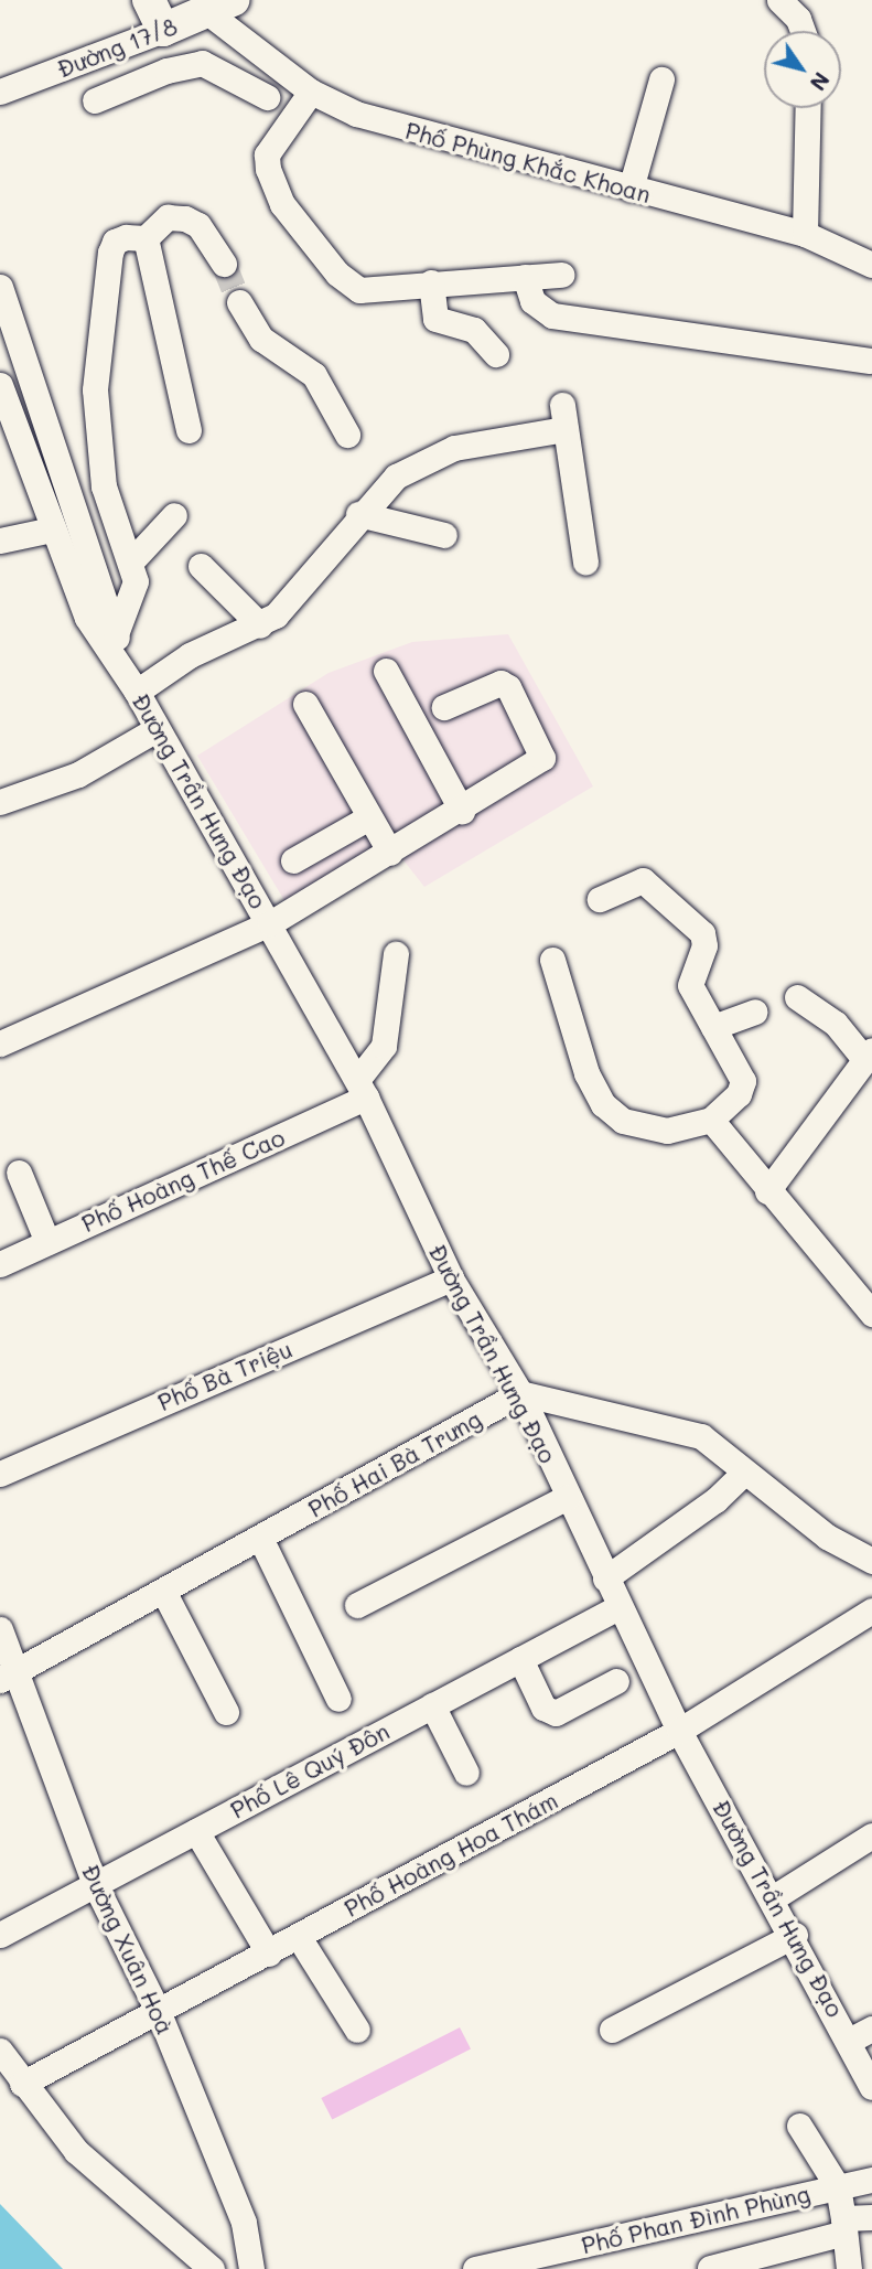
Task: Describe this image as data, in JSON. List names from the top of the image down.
{
  "streets": {
    "main road": ["Đường 17/8"],
    "street": [
      "Phố Phùng Khắc Khoan",
      "Đường Trần Hưng Đạo",
      "Phố Hoàng Thế Cao",
      "Phố Bà Triệu",
      "Phố Hai Bà Trưng",
      "Phố Lê Quý Đôn",
      "Phố Hoàng Hoa Thám",
      "Đường Xuân Hoà",
      "Phố Phan Đình Phùng"
    ]
  },
  "crossings": [
    ["Đường 17/8", "Phố Phùng Khắc Khoan"],
    ["Đường Trần Hưng Đạo", "Phố Hoàng Thế Cao"],
    ["Đường Trần Hưng Đạo", "Phố Bà Triệu"],
    ["Đường Trần Hưng Đạo", "Phố Hai Bà Trưng"],
    ["Đường Trần Hưng Đạo", "Phố Lê Quý Đôn"],
    ["Đường Trần Hưng Đạo", "Phố Hoàng Hoa Thám"],
    ["Phố Hai Bà Trưng", "Đường Xuân Hoà"],
    ["Phố Lê Quý Đôn", "Đường Xuân Hoà"],
    ["Phố Hoàng Hoa Thám", "Đường Xuân Hoà"]
  ],
  "north": "bottom right"
}
